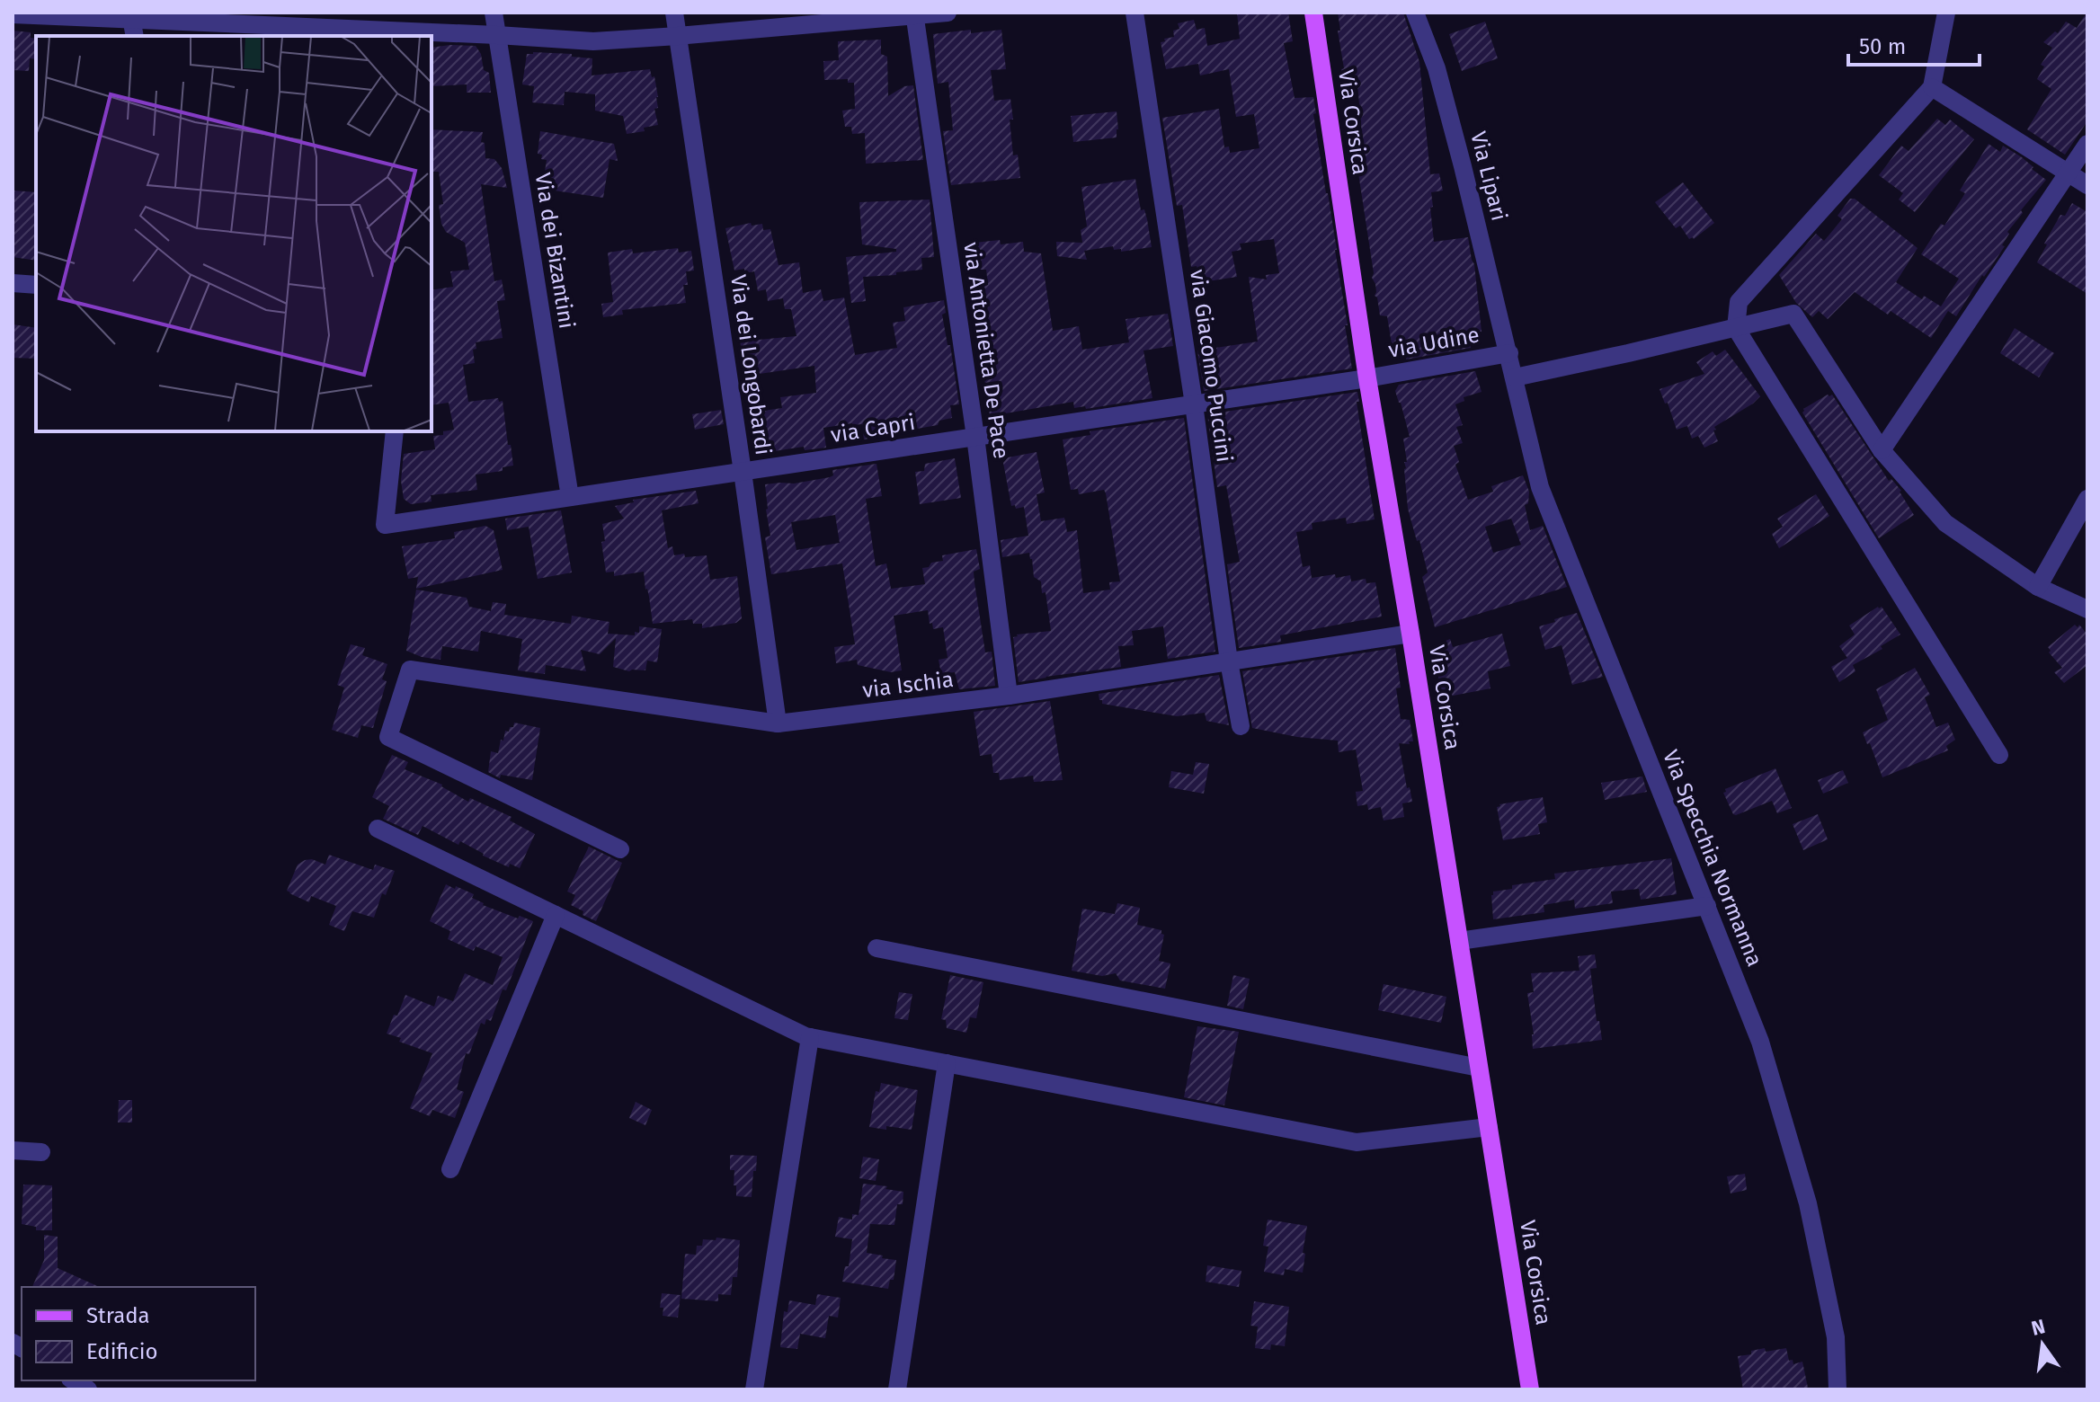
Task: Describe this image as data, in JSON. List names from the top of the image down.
{
  "streets": {
    "main road": ["Via Corsica"],
    "street": [
      "Via Lipari",
      "Via dei Bizantini",
      "via Udine",
      "via Antonietta De Pace",
      "Via dei Longobardi",
      "via Giacomo Puccini",
      "via Capri",
      "via Ischia",
      "Via Specchia Normanna"
    ]
  },
  "crossings": [
    ["Via Corsica", "via Udine"],
    ["Via Corsica", "via Capri"],
    ["Via Corsica", "via Ischia"],
    ["Via Lipari", "via Udine"],
    ["Via Lipari", "Via Specchia Normanna"],
    ["Via dei Bizantini", "via Capri"],
    ["via Udine", "via Capri"],
    ["via Udine", "Via Specchia Normanna"],
    ["via Antonietta De Pace", "via Capri"],
    ["via Antonietta De Pace", "via Ischia"],
    ["Via dei Longobardi", "via Capri"],
    ["Via dei Longobardi", "via Ischia"],
    ["via Giacomo Puccini", "via Capri"],
    ["via Giacomo Puccini", "via Ischia"]
  ],
  "legend": ["Strada", "Edificio"],
  "scale_bar": "50 m",
  "north": "top"
}
